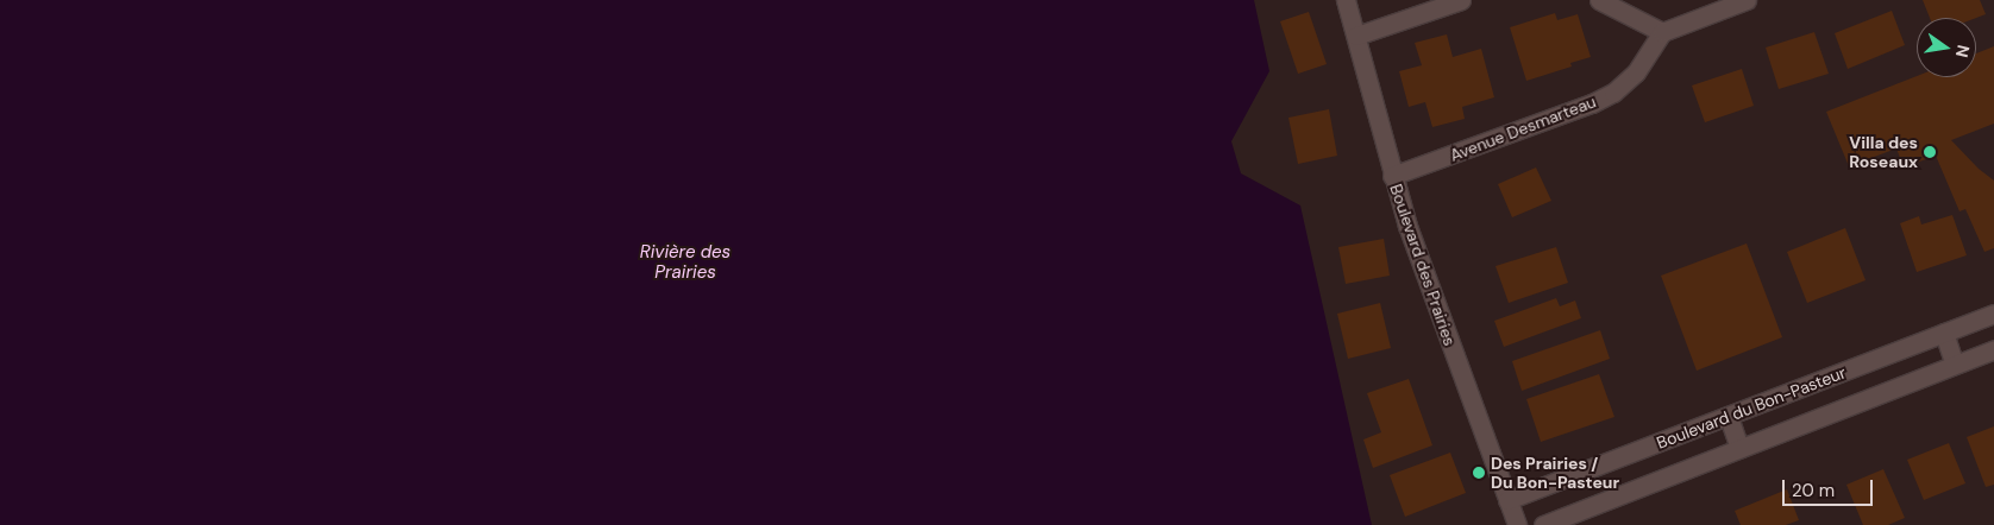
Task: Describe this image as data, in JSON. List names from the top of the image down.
{
  "streets": {
    "street": ["Avenue Desmarteau", "Boulevard des Prairies", "Boulevard du Bon-Pasteur"]
  },
  "crossings": [
    ["Avenue Desmarteau", "Boulevard des Prairies"],
    ["Boulevard des Prairies", "Boulevard du Bon-Pasteur"]
  ],
  "water": ["Rivière des Prairies"],
  "places": ["Villa des Roseaux", "Des Prairies / Du Bon-Pasteur"],
  "scale_bar": "20 m",
  "north": "right"
}
